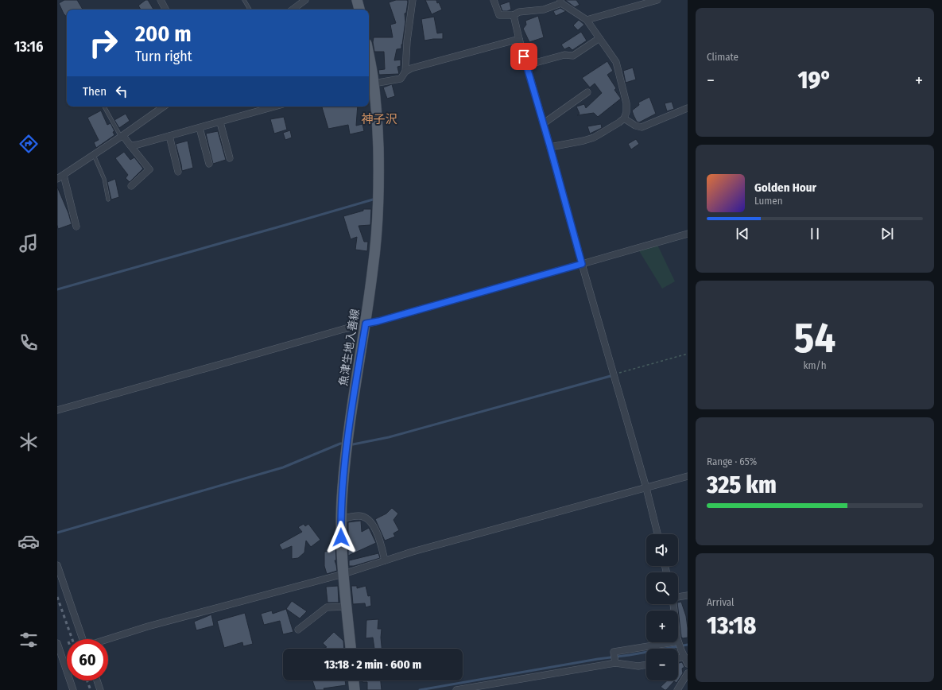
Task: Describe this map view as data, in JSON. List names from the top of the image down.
{
  "streets": {
    "main road": ["魚津生地入善線"]
  },
  "districts": ["神子沢"],
  "page": {
    "tabs": "13:16",
    "tile": [
      "Climate",
      ["54", "km/h"],
      ["Range · 65%", "325 km"],
      ["Arrival", "13:18"]
    ],
    "turn": ["200 m", "Turn right"],
    "heat": ["−", "19°", "+"],
    "then": "Then",
    "song": ["Golden Hour", "Lumen"],
    "map_buttons": ["+", "−"],
    "limit": "60",
    "trip": "13:18 · 2 min · 600 m"
  }
}
